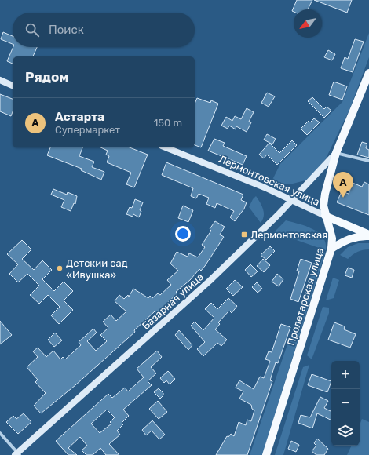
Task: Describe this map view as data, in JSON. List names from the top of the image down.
{
  "streets": {
    "main road": ["Лермонтовская улица", "Пролетарская улица", "Базарная улица"]
  },
  "crossings": [
    ["Лермонтовская улица", "Пролетарская улица"],
    ["Лермонтовская улица", "Базарная улица"],
    ["Пролетарская улица", "Базарная улица"]
  ],
  "places": {
    "transit": ["Лермонтовская"],
    "other": ["Детский сад «Ивушка»"]
  },
  "north": "bottom left",
  "page": {
    "search": "Поиск",
    "heading": "Рядом",
    "list": [
      {
        "mark": "A",
        "name": "Астарта",
        "note": "Супермаркет",
        "value": "150 m"
      }
    ],
    "pins": "A",
    "map_buttons": ["+", "−"]
  }
}
